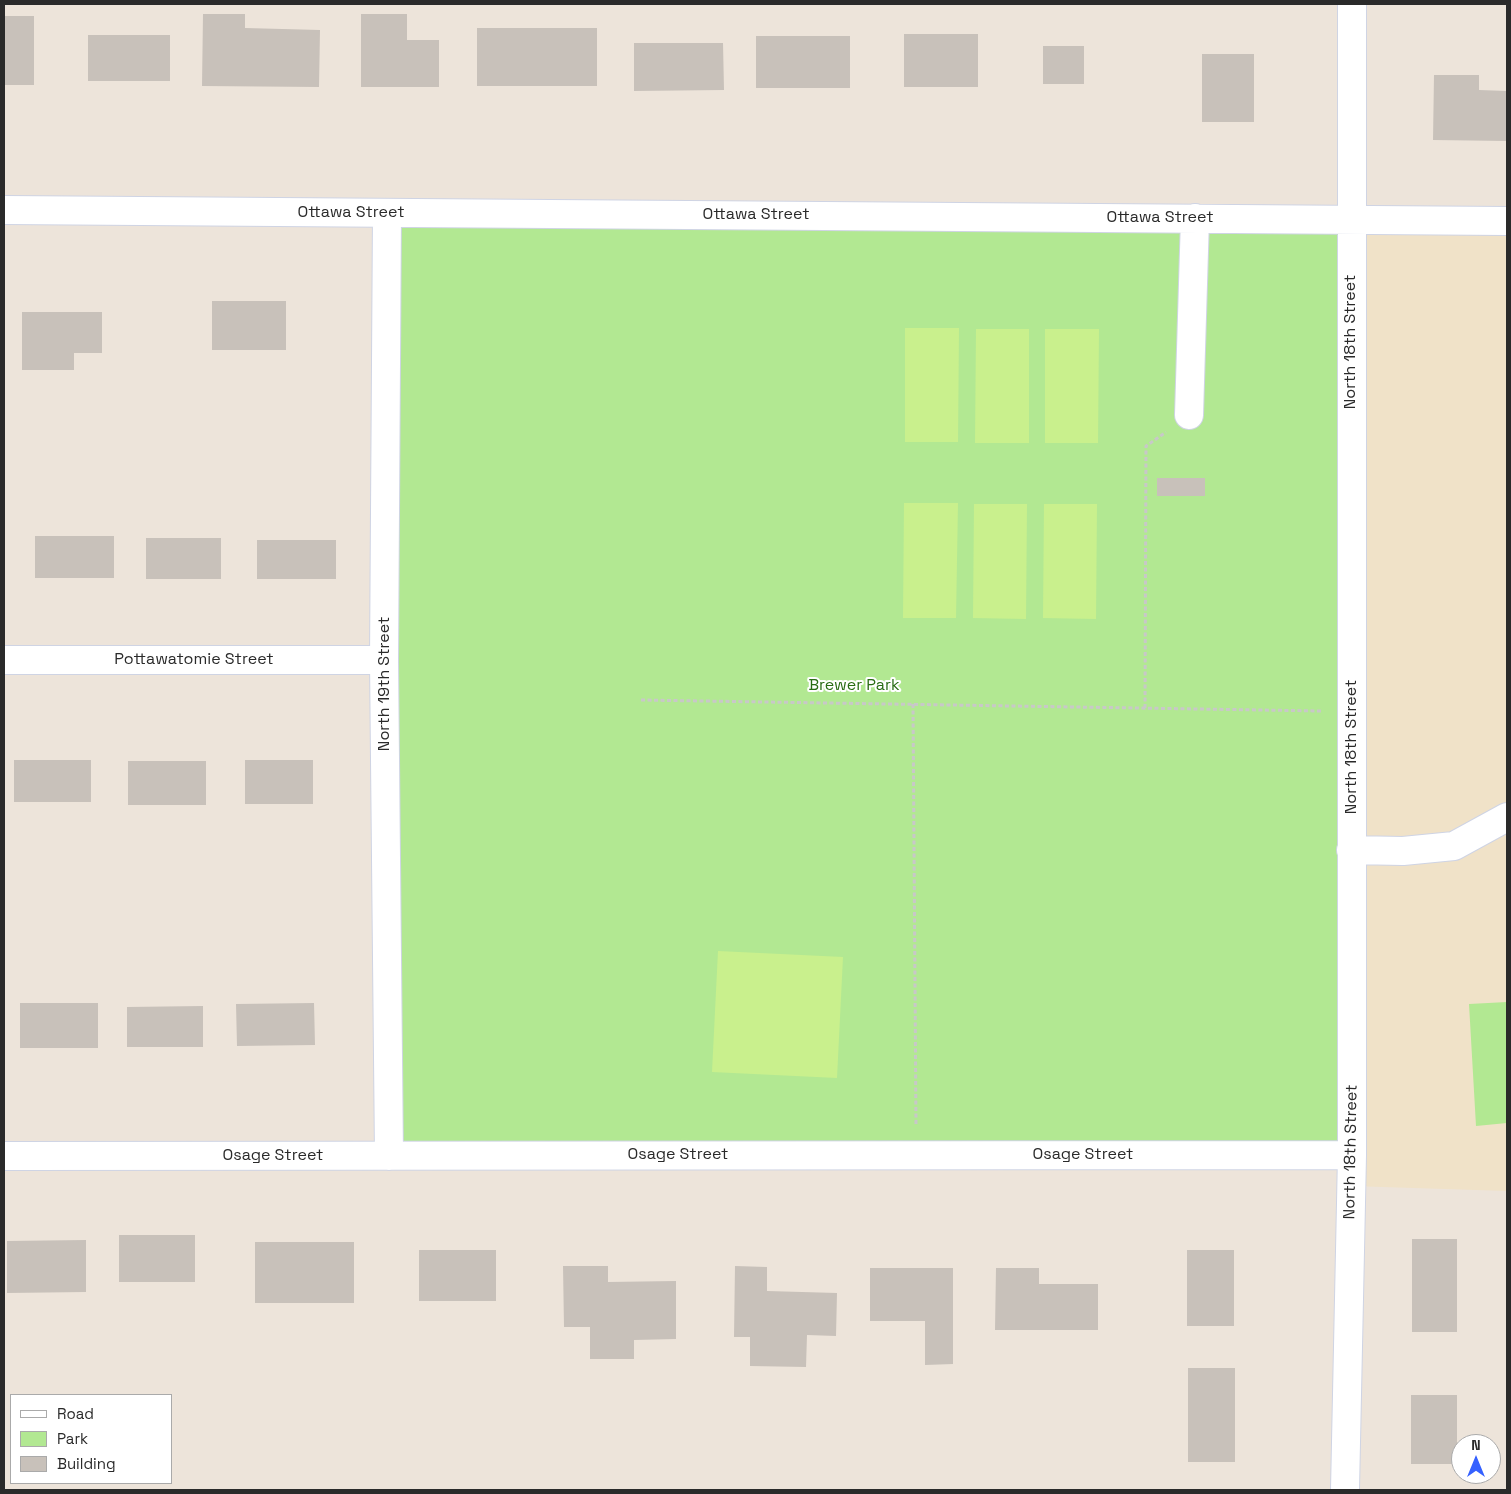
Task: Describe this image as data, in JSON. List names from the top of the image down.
{
  "streets": {
    "street": [
      "Ottawa Street",
      "North 18th Street",
      "Pottawatomie Street",
      "North 19th Street",
      "Osage Street"
    ]
  },
  "crossings": [
    ["Ottawa Street", "North 18th Street"],
    ["Ottawa Street", "North 19th Street"],
    ["North 18th Street", "Osage Street"],
    ["Pottawatomie Street", "North 19th Street"],
    ["North 19th Street", "Osage Street"]
  ],
  "parks": ["Brewer Park"],
  "legend": ["Road", "Park", "Building"],
  "north": "top"
}
